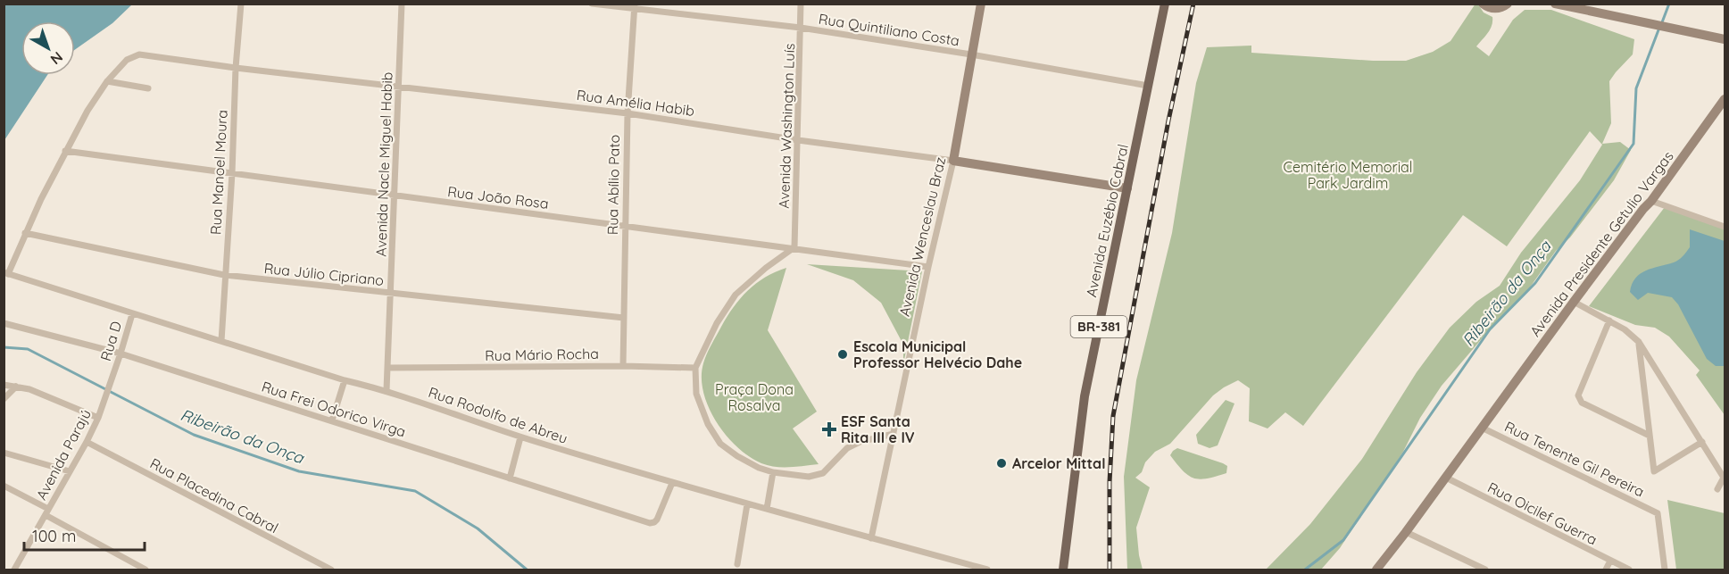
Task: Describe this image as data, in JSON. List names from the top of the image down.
{
  "streets": {
    "main road": ["Avenida Euzébio Cabral", "BR-381"],
    "street": [
      "Rua Quintiliano Costa",
      "Rua Amélia Habib",
      "Avenida Washington Luís",
      "Avenida Nacle Miguel Habib",
      "Rua Manoel Moura",
      "Rua Abílio Pato",
      "Rua João Rosa",
      "Avenida Wenceslau Braz",
      "Avenida Presidente Getulio Vargas",
      "Rua Júlio Cipriano",
      "Rua D",
      "Rua Mário Rocha",
      "Rua Frei Odorico Virga",
      "Rua Rodolfo de Abreu",
      "Avenida Parajú",
      "Rua Tenente Gil Pereira",
      "Rua Placedina Cabral",
      "Rua Oicilef Guerra"
    ]
  },
  "crossings": [
    ["Rua Quintiliano Costa", "Avenida Washington Luís"],
    ["Rua Quintiliano Costa", "Rua Abílio Pato"],
    ["Rua Quintiliano Costa", "Avenida Euzébio Cabral"],
    ["Rua Quintiliano Costa", "Avenida Wenceslau Braz"],
    ["Rua Amélia Habib", "Avenida Washington Luís"],
    ["Rua Amélia Habib", "Avenida Nacle Miguel Habib"],
    ["Rua Amélia Habib", "Rua Manoel Moura"],
    ["Rua Amélia Habib", "Rua Abílio Pato"],
    ["Rua Amélia Habib", "Avenida Euzébio Cabral"],
    ["Rua Amélia Habib", "Avenida Wenceslau Braz"],
    ["Avenida Washington Luís", "Rua João Rosa"],
    ["Avenida Nacle Miguel Habib", "Rua João Rosa"],
    ["Avenida Nacle Miguel Habib", "Rua Júlio Cipriano"],
    ["Avenida Nacle Miguel Habib", "Rua Mário Rocha"],
    ["Avenida Nacle Miguel Habib", "Rua Rodolfo de Abreu"],
    ["Rua Manoel Moura", "Rua João Rosa"],
    ["Rua Manoel Moura", "Rua Júlio Cipriano"],
    ["Rua Manoel Moura", "Rua Rodolfo de Abreu"],
    ["Rua Abílio Pato", "Rua João Rosa"],
    ["Rua Abílio Pato", "Rua Júlio Cipriano"],
    ["Rua Abílio Pato", "Rua Mário Rocha"],
    ["Rua João Rosa", "Avenida Wenceslau Braz"],
    ["Avenida Wenceslau Braz", "Rua Rodolfo de Abreu"],
    ["Avenida Presidente Getulio Vargas", "Rua Tenente Gil Pereira"],
    ["Avenida Presidente Getulio Vargas", "Rua Oicilef Guerra"],
    ["Rua D", "Rua Frei Odorico Virga"],
    ["Rua D", "Rua Rodolfo de Abreu"],
    ["Rua D", "Avenida Parajú"],
    ["Rua Frei Odorico Virga", "Rua Rodolfo de Abreu"],
    ["Avenida Parajú", "Rua Placedina Cabral"]
  ],
  "water": ["Ribeirão da Onça"],
  "parks": ["Cemitério Memorial Park Jardim", "Praça Dona Rosalva"],
  "places": {
    "other": ["Escola Municipal Professor Helvécio Dahe", "Arcelor Mittal"],
    "health": ["ESF Santa Rita III e IV"]
  },
  "scale_bar": "100 m",
  "north": "bottom right"
}
